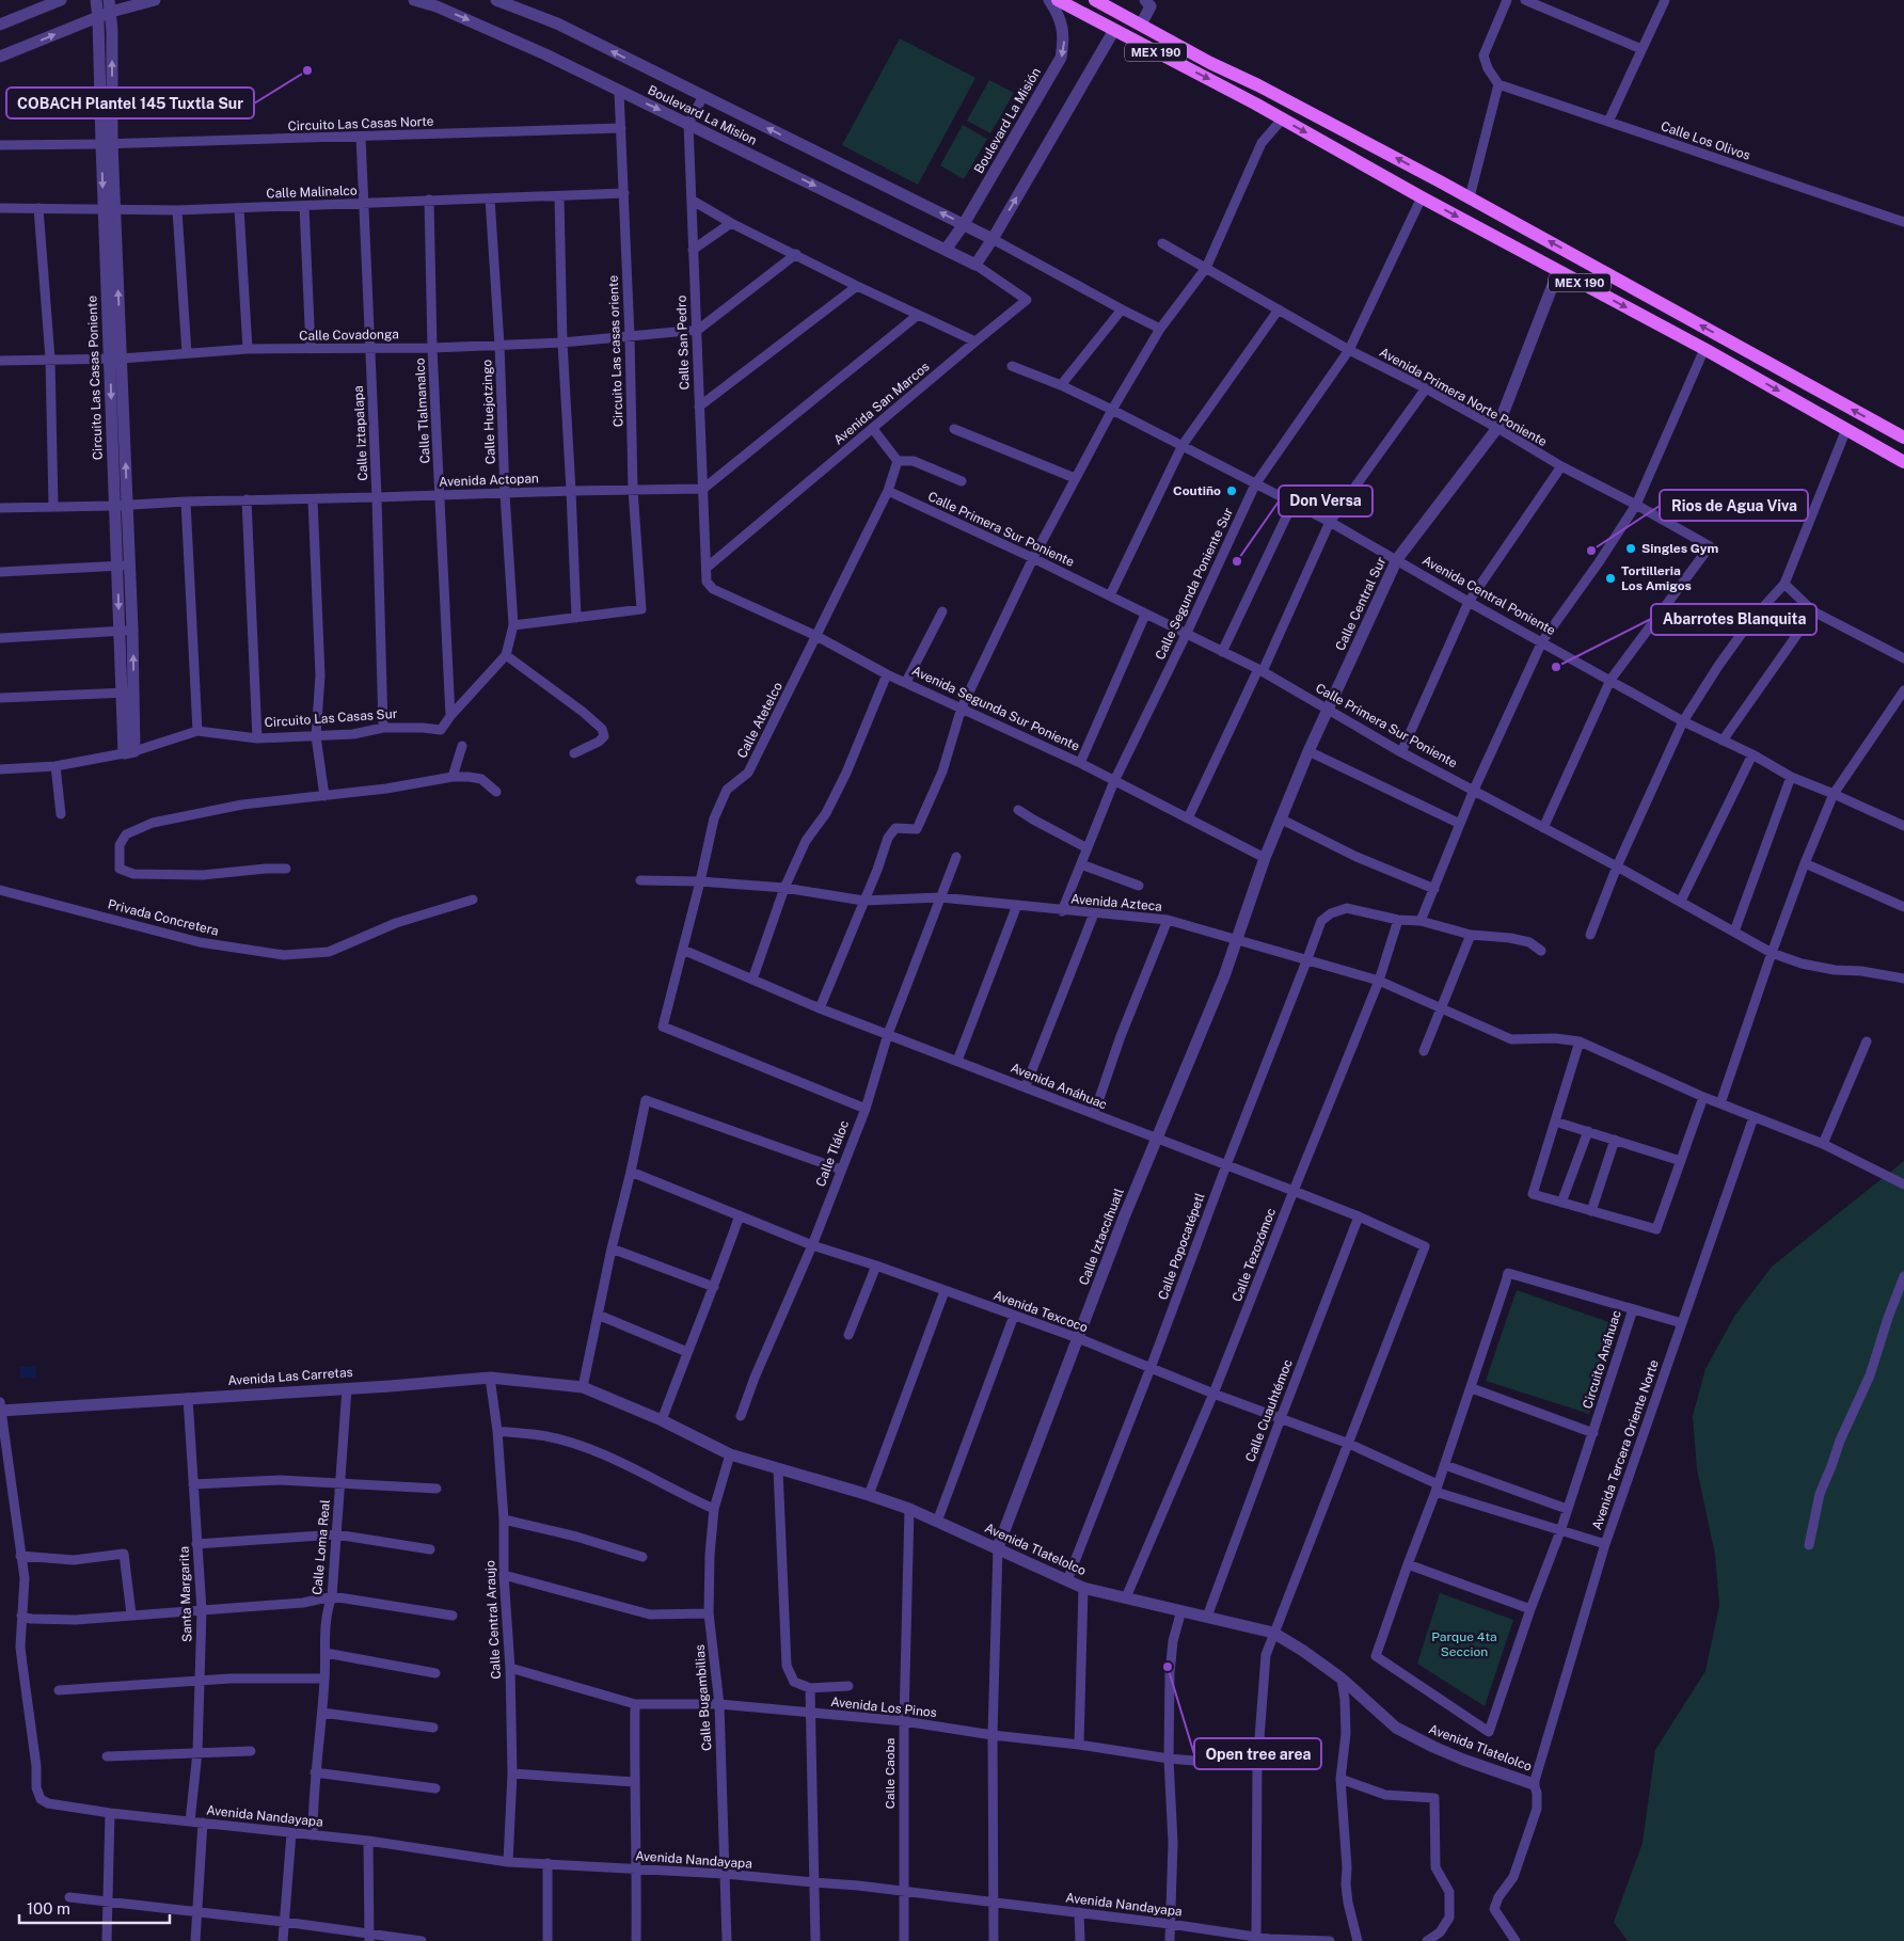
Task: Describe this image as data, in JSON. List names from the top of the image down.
{
  "streets": {
    "main road": ["MEX 190"],
    "street": [
      "Boulevard La Mision",
      "Boulevard La Misión",
      "Circuito Las Casas Norte",
      "Calle Los Olivos",
      "Calle Malinalco",
      "Calle Covadonga",
      "Calle San Pedro",
      "Circuito Las casas oriente",
      "Circuito Las Casas Poniente",
      "Avenida Primera Norte Poniente",
      "Avenida San Marcos",
      "Calle Tlalmanalco",
      "Calle Huejotzingo",
      "Calle Iztapalapa",
      "Avenida Actopan",
      "Calle Primera Sur Poniente",
      "Calle Segunda Poniente Sur",
      "Avenida Central Poniente",
      "Calle Central Sur",
      "Avenida Segunda Sur Poniente",
      "Circuito Las Casas Sur",
      "Calle Atetelco",
      "Avenida Azteca",
      "Privada Concretera",
      "Avenida Anáhuac",
      "Calle Tláloc",
      "Calle Iztaccíhuatl",
      "Calle Popocatépetl",
      "Calle Tezozómoc",
      "Avenida Texcoco",
      "Circuito Anáhuac",
      "Avenida Las Carretas",
      "Calle Cuauhtémoc",
      "Avenida Tercera Oriente Norte",
      "Calle Loma Real",
      "Avenida Tlatelolco",
      "Santa Margarita",
      "Calle Central Araujo",
      "Calle Bugambilias",
      "Avenida Los Pinos",
      "Calle Caoba",
      "Avenida Nandayapa"
    ]
  },
  "crossings": [
    ["MEX 190", "Calle Segunda Poniente Sur"],
    ["MEX 190", "Calle Central Sur"],
    ["Boulevard La Mision", "Boulevard La Misión"],
    ["Boulevard La Mision", "Calle San Pedro"],
    ["Boulevard La Mision", "Circuito Las casas oriente"],
    ["Boulevard La Mision", "Avenida San Marcos"],
    ["Circuito Las Casas Norte", "Circuito Las casas oriente"],
    ["Circuito Las Casas Norte", "Circuito Las Casas Poniente"],
    ["Circuito Las Casas Norte", "Calle Iztapalapa"],
    ["Calle Malinalco", "Circuito Las casas oriente"],
    ["Calle Malinalco", "Circuito Las Casas Poniente"],
    ["Calle Malinalco", "Calle Tlalmanalco"],
    ["Calle Malinalco", "Calle Huejotzingo"],
    ["Calle Malinalco", "Calle Iztapalapa"],
    ["Calle Covadonga", "Calle San Pedro"],
    ["Calle Covadonga", "Circuito Las casas oriente"],
    ["Calle Covadonga", "Circuito Las Casas Poniente"],
    ["Calle Covadonga", "Calle Tlalmanalco"],
    ["Calle Covadonga", "Calle Huejotzingo"],
    ["Calle Covadonga", "Calle Iztapalapa"],
    ["Calle San Pedro", "Avenida San Marcos"],
    ["Calle San Pedro", "Avenida Actopan"],
    ["Calle San Pedro", "Avenida Segunda Sur Poniente"],
    ["Circuito Las casas oriente", "Avenida Actopan"],
    ["Circuito Las Casas Poniente", "Avenida Actopan"],
    ["Circuito Las Casas Poniente", "Circuito Las Casas Sur"],
    ["Avenida Primera Norte Poniente", "Calle Segunda Poniente Sur"],
    ["Avenida Primera Norte Poniente", "Avenida Central Poniente"],
    ["Avenida Primera Norte Poniente", "Calle Central Sur"],
    ["Calle Tlalmanalco", "Avenida Actopan"],
    ["Calle Tlalmanalco", "Circuito Las Casas Sur"],
    ["Calle Huejotzingo", "Avenida Actopan"],
    ["Calle Huejotzingo", "Circuito Las Casas Sur"],
    ["Calle Iztapalapa", "Avenida Actopan"],
    ["Calle Iztapalapa", "Circuito Las Casas Sur"],
    ["Calle Primera Sur Poniente", "Calle Segunda Poniente Sur"],
    ["Calle Primera Sur Poniente", "Calle Central Sur"],
    ["Calle Primera Sur Poniente", "Calle Atetelco"],
    ["Calle Segunda Poniente Sur", "Avenida Central Poniente"],
    ["Calle Segunda Poniente Sur", "Avenida Segunda Sur Poniente"],
    ["Calle Segunda Poniente Sur", "Avenida Azteca"],
    ["Avenida Central Poniente", "Calle Central Sur"],
    ["Calle Central Sur", "Avenida Segunda Sur Poniente"],
    ["Calle Central Sur", "Avenida Azteca"],
    ["Calle Central Sur", "Calle Iztaccíhuatl"],
    ["Avenida Segunda Sur Poniente", "Calle Atetelco"],
    ["Calle Atetelco", "Avenida Azteca"],
    ["Calle Atetelco", "Avenida Anáhuac"],
    ["Calle Atetelco", "Calle Tláloc"],
    ["Avenida Azteca", "Calle Tláloc"],
    ["Avenida Azteca", "Calle Iztaccíhuatl"],
    ["Avenida Azteca", "Calle Popocatépetl"],
    ["Avenida Azteca", "Calle Tezozómoc"],
    ["Avenida Anáhuac", "Calle Tláloc"],
    ["Avenida Anáhuac", "Calle Iztaccíhuatl"],
    ["Avenida Anáhuac", "Calle Popocatépetl"],
    ["Avenida Anáhuac", "Calle Tezozómoc"],
    ["Avenida Anáhuac", "Avenida Texcoco"],
    ["Avenida Anáhuac", "Calle Cuauhtémoc"],
    ["Calle Tláloc", "Avenida Texcoco"],
    ["Calle Iztaccíhuatl", "Avenida Texcoco"],
    ["Calle Iztaccíhuatl", "Avenida Tlatelolco"],
    ["Calle Popocatépetl", "Calle Tezozómoc"],
    ["Calle Popocatépetl", "Avenida Texcoco"],
    ["Calle Popocatépetl", "Avenida Tlatelolco"],
    ["Calle Tezozómoc", "Avenida Texcoco"],
    ["Calle Tezozómoc", "Avenida Tlatelolco"],
    ["Avenida Texcoco", "Circuito Anáhuac"],
    ["Avenida Texcoco", "Calle Cuauhtémoc"],
    ["Avenida Texcoco", "Avenida Tercera Oriente Norte"],
    ["Avenida Las Carretas", "Calle Loma Real"],
    ["Avenida Las Carretas", "Avenida Tlatelolco"],
    ["Avenida Las Carretas", "Santa Margarita"],
    ["Avenida Las Carretas", "Calle Central Araujo"],
    ["Calle Cuauhtémoc", "Avenida Tlatelolco"],
    ["Avenida Tercera Oriente Norte", "Avenida Tlatelolco"],
    ["Calle Loma Real", "Avenida Nandayapa"],
    ["Avenida Tlatelolco", "Calle Bugambilias"],
    ["Avenida Tlatelolco", "Calle Caoba"],
    ["Santa Margarita", "Avenida Nandayapa"],
    ["Calle Central Araujo", "Avenida Los Pinos"],
    ["Calle Central Araujo", "Avenida Nandayapa"],
    ["Calle Bugambilias", "Avenida Los Pinos"],
    ["Calle Bugambilias", "Avenida Nandayapa"],
    ["Avenida Los Pinos", "Calle Caoba"],
    ["Calle Caoba", "Avenida Nandayapa"]
  ],
  "parks": ["Parque 4ta Seccion"],
  "places": [
    "COBACH Plantel 145 Tuxtla Sur",
    "Coutiño",
    "Singles Gym",
    "Rios de Agua Viva",
    "Don Versa",
    "Tortilleria Los Amigos",
    "Abarrotes Blanquita",
    "Open tree area"
  ],
  "scale_bar": "100 m"
}
